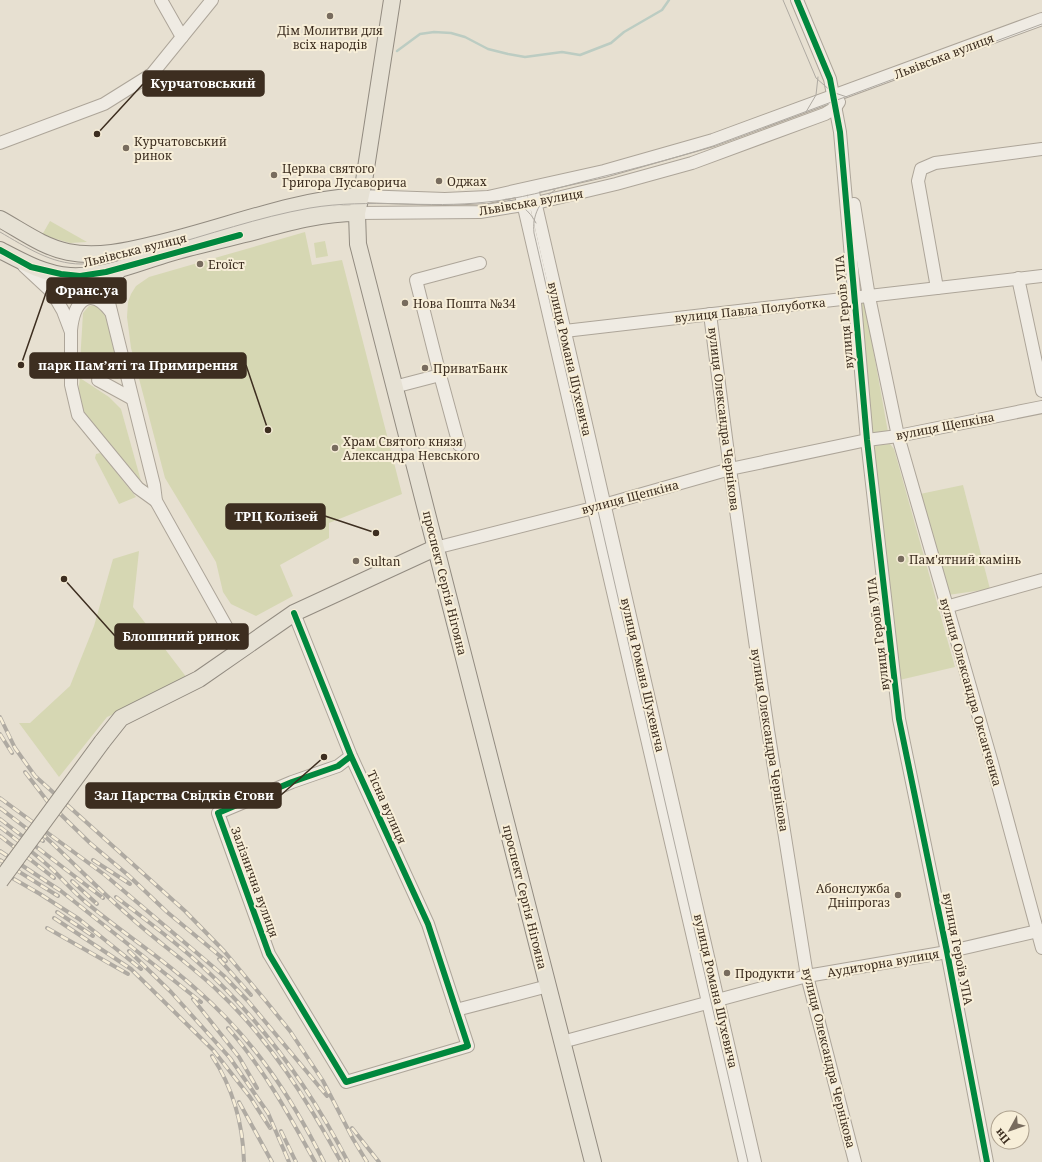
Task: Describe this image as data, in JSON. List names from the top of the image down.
{
  "streets": {
    "main road": ["Львівська вулиця", "вулиця Щепкіна", "проспект Сергія Нігояна"],
    "street": [
      "вулиця Павла Полуботка",
      "вулиця Героїв УПА",
      "вулиця Романа Шухевича",
      "вулиця Олександра Чернікова",
      "вулиця Олександра Оксанченка",
      "Тісна вулиця",
      "Залізнична вулиця",
      "Аудиторна вулиця"
    ]
  },
  "crossings": [
    ["Львівська вулиця", "вулиця Героїв УПА"],
    ["Львівська вулиця", "вулиця Романа Шухевича"],
    ["Львівська вулиця", "проспект Сергія Нігояна"],
    ["вулиця Павла Полуботка", "вулиця Героїв УПА"],
    ["вулиця Павла Полуботка", "вулиця Романа Шухевича"],
    ["вулиця Павла Полуботка", "вулиця Олександра Чернікова"],
    ["вулиця Героїв УПА", "вулиця Щепкіна"],
    ["вулиця Героїв УПА", "вулиця Олександра Оксанченка"],
    ["вулиця Героїв УПА", "Аудиторна вулиця"],
    ["вулиця Романа Шухевича", "вулиця Щепкіна"],
    ["вулиця Романа Шухевича", "Аудиторна вулиця"],
    ["вулиця Олександра Чернікова", "вулиця Щепкіна"],
    ["вулиця Олександра Чернікова", "Аудиторна вулиця"],
    ["вулиця Щепкіна", "проспект Сергія Нігояна"],
    ["вулиця Щепкіна", "вулиця Олександра Оксанченка"],
    ["вулиця Щепкіна", "Тісна вулиця"],
    ["проспект Сергія Нігояна", "Аудиторна вулиця"],
    ["вулиця Олександра Оксанченка", "Аудиторна вулиця"],
    ["Тісна вулиця", "Залізнична вулиця"]
  ],
  "places": [
    "Дім Молитви для всіх народів",
    "Курчатовський",
    "Курчатовський ринок",
    "Церква святого Григора Лусаворича",
    "Оджах",
    "Егоїст",
    "Нова Пошта №34",
    "Франс.уа",
    "ПриватБанк",
    "парк Памʼяті та Примирення",
    "Храм Святого князя Александра Невського",
    "ТРЦ Колізей",
    "Пам'ятний камінь",
    "Sultan",
    "Блошиний ринок",
    "Зал Царства Свідків Єгови",
    "Абонслужба Дніпрогаз",
    "Продукти"
  ],
  "north": "bottom left"
}
